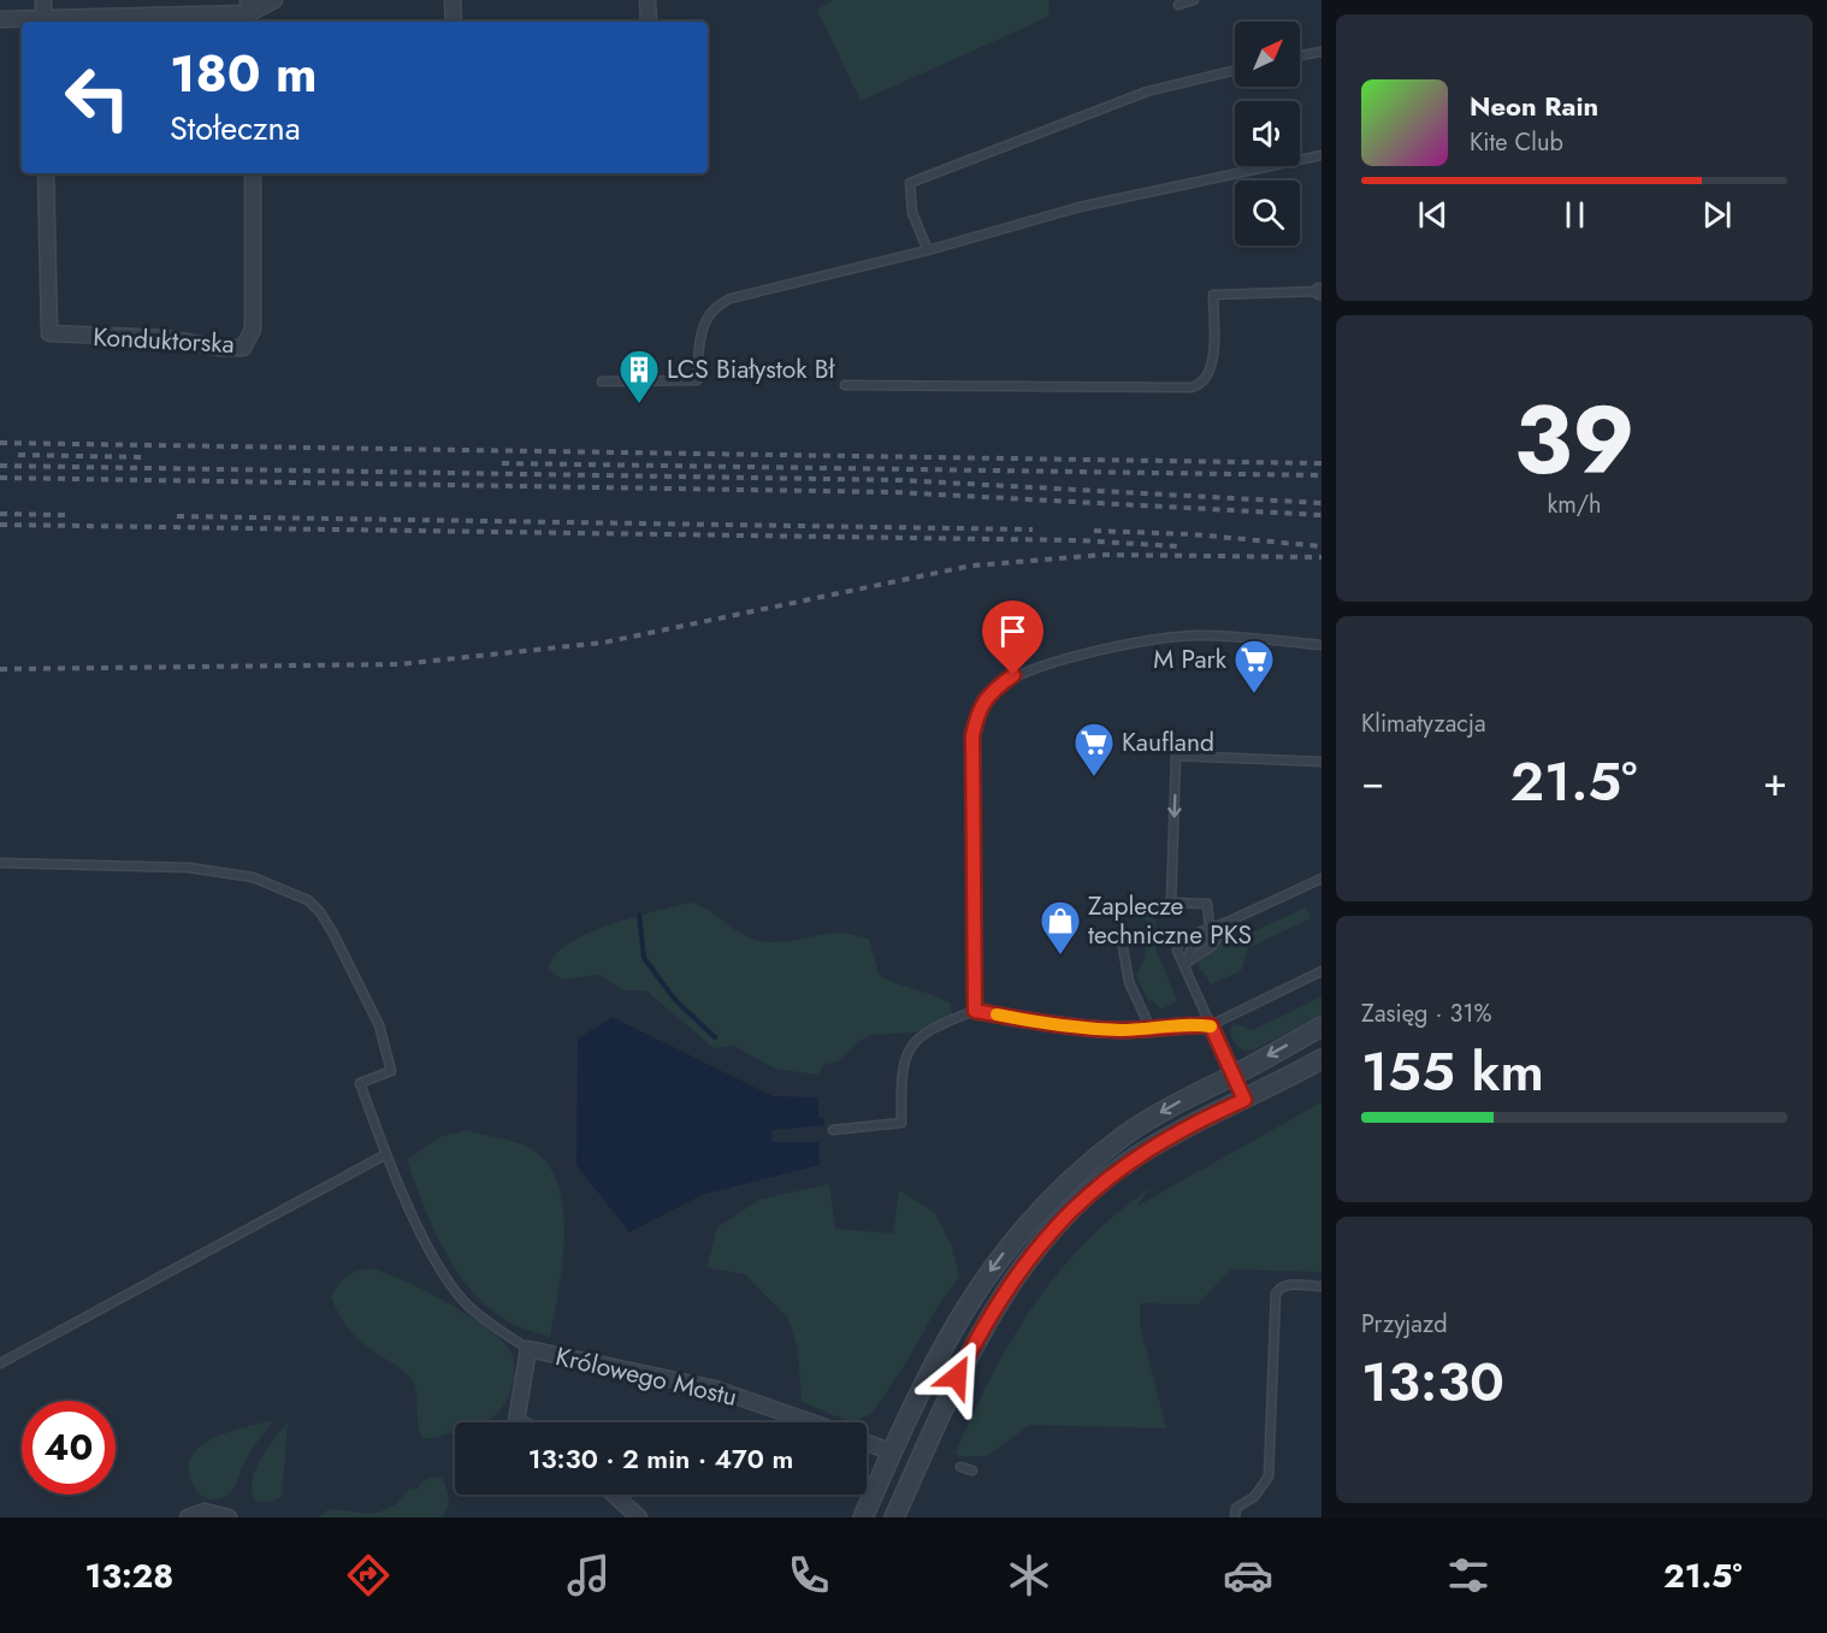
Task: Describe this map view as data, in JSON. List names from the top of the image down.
{
  "streets": {
    "street": ["Konduktorska", "Królowego Mostu"]
  },
  "places": {
    "building": ["LCS Białystok Bł"],
    "supermarket": ["M Park", "Kaufland"],
    "shop": ["Zaplecze techniczne PKS"]
  },
  "north": "top right",
  "page": {
    "turn": ["180 m", "Stołeczna"],
    "song": ["Neon Rain", "Kite Club"],
    "tile": [
      ["39", "km/h"],
      "Klimatyzacja",
      ["Zasięg · 31%", "155 km"],
      ["Przyjazd", "13:30"]
    ],
    "heat": ["−", "21.5°", "+"],
    "limit": "40",
    "trip": "13:30 · 2 min · 470 m",
    "tabs": ["13:28", "21.5°"]
  }
}
